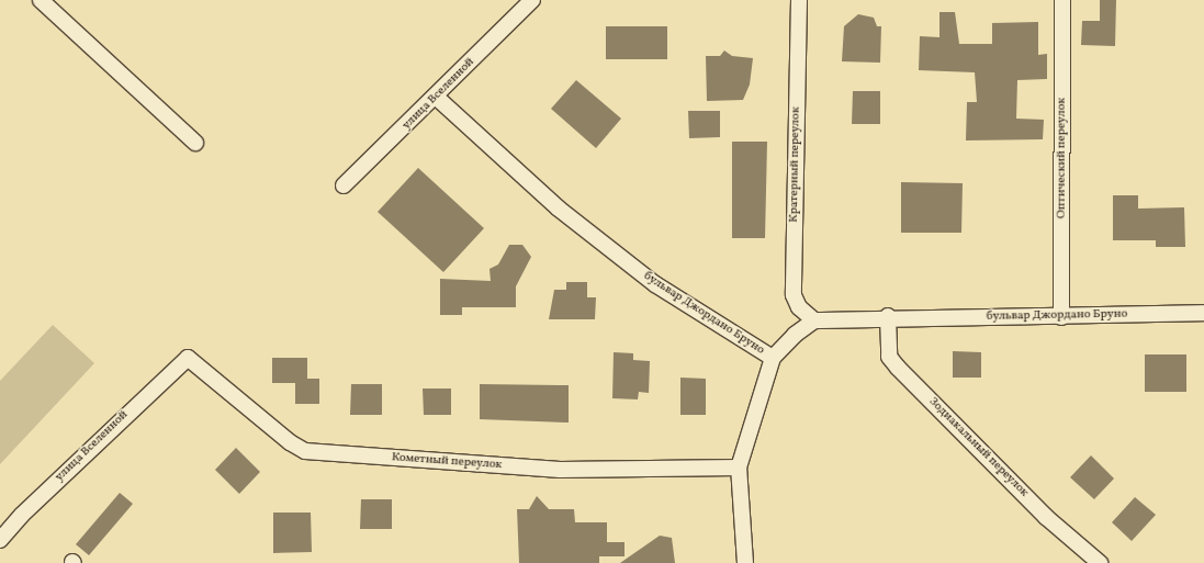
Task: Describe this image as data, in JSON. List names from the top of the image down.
{
  "streets": {
    "street": [
      "улица Вселенной",
      "Оптический переулок",
      "Кратерный переулок",
      "бульвар Джордано Бруно",
      "Зодиакальный переулок",
      "Кометный переулок"
    ]
  },
  "crossings": [
    ["улица Вселенной", "бульвар Джордано Бруно"],
    ["улица Вселенной", "Кометный переулок"],
    ["Оптический переулок", "бульвар Джордано Бруно"],
    ["Кратерный переулок", "бульвар Джордано Бруно"],
    ["бульвар Джордано Бруно", "Зодиакальный переулок"]
  ]
}
